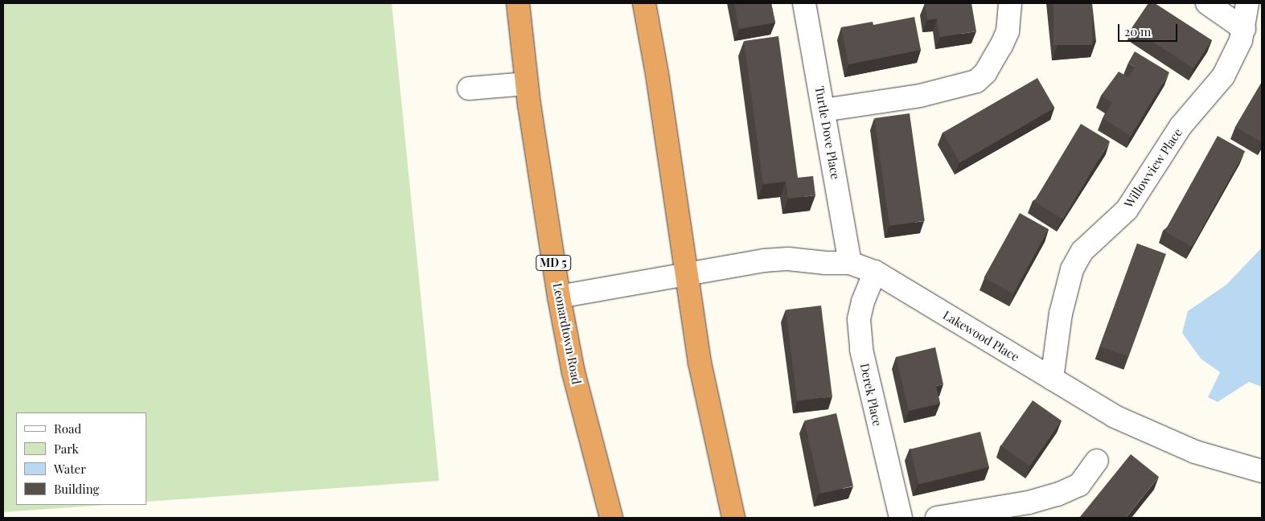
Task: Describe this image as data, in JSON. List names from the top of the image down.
{
  "streets": {
    "highway": ["MD 5", "Leonardtown Road"],
    "street": [
      "Turtle Dove Place",
      "Willowview Place",
      "Lakewood Place",
      "Derek Place"
    ]
  },
  "crossings": [
    ["Turtle Dove Place", "Lakewood Place"],
    ["Willowview Place", "Lakewood Place"],
    ["Leonardtown Road", "Lakewood Place"],
    ["Lakewood Place", "Derek Place"]
  ],
  "legend": [
    "Road",
    "Park",
    "Water",
    "Building"
  ],
  "scale_bar": "20 m"
}
